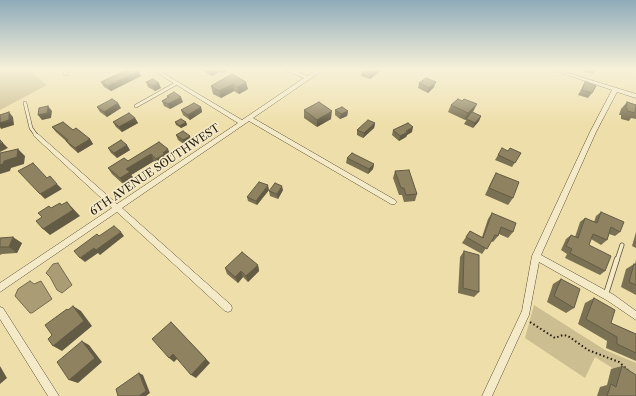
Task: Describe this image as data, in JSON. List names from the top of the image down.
{
  "streets": {
    "street": ["6TH AVENUE SOUTHWEST"]
  }
}
